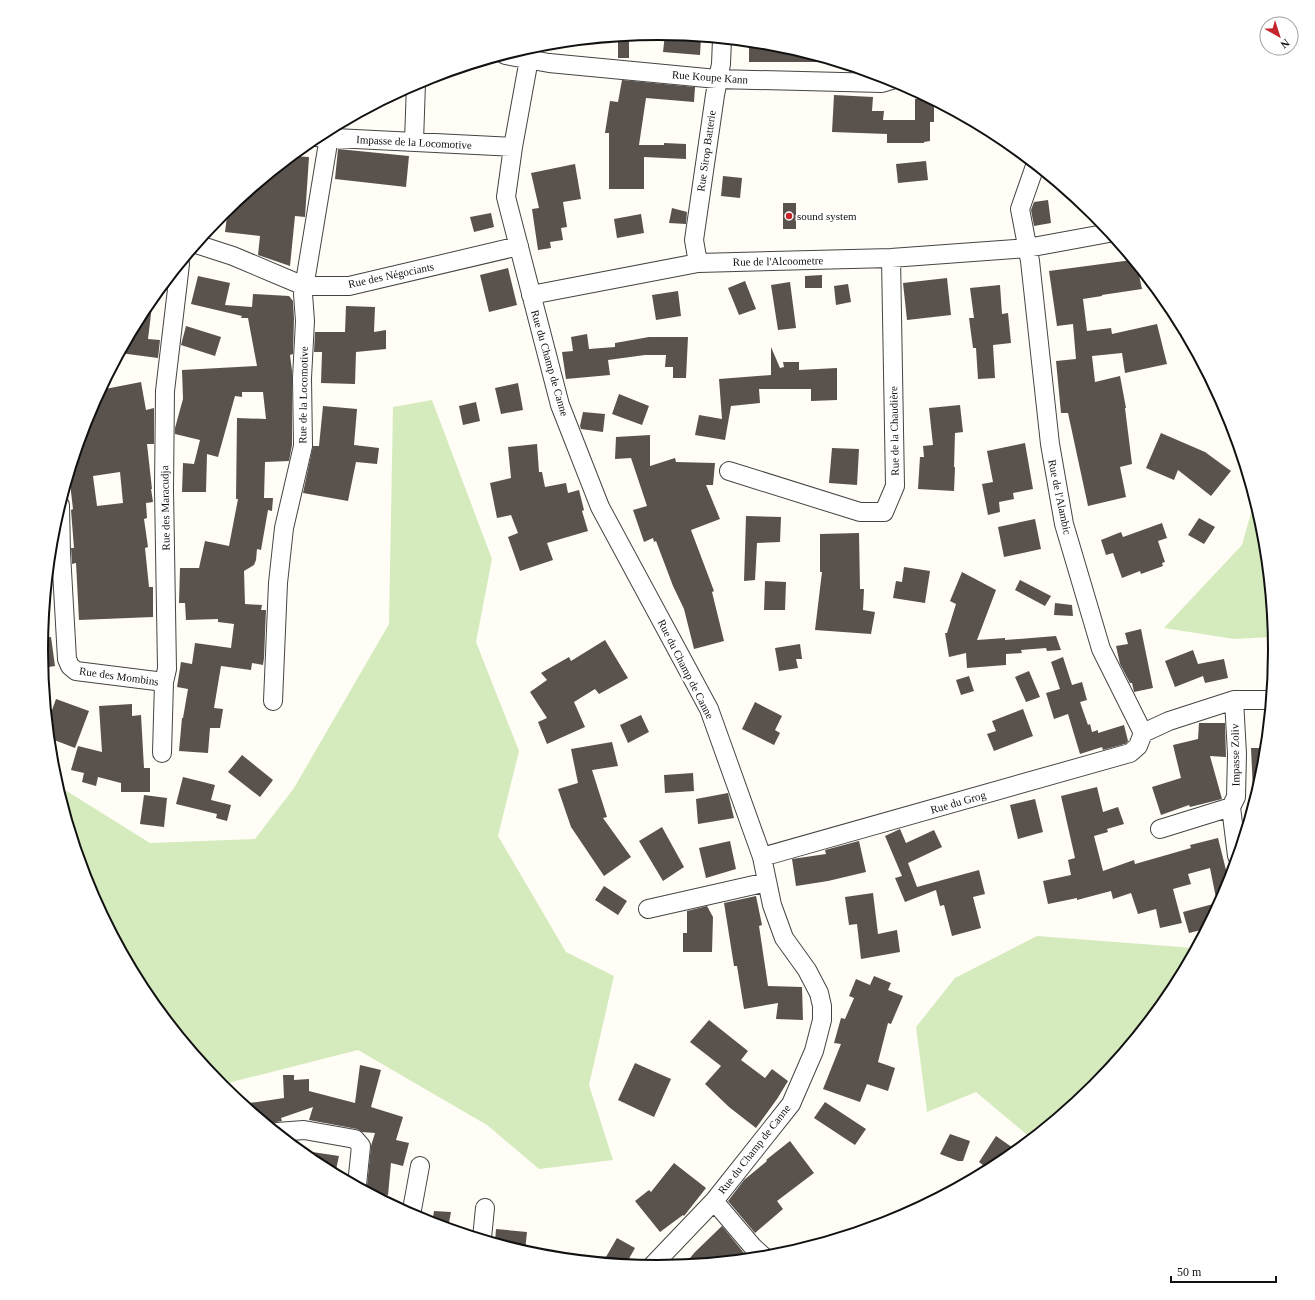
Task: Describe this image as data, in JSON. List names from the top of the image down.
{
  "streets": {
    "street": [
      "Rue Koupe Kann",
      "Impasse de la Locomotive",
      "Rue Sirop Batterie",
      "Rue de l'Alcoometre",
      "Rue des Négociants",
      "Rue du Champ de Canne",
      "Rue de la Locomotive",
      "Rue de la Chaudière",
      "Rue de l'Alambic",
      "Rue des Maracudja",
      "Rue des Mombins",
      "Impasse Zoliv",
      "Rue du Grog"
    ]
  },
  "crossings": [
    ["Rue Koupe Kann", "Rue Sirop Batterie"],
    ["Impasse de la Locomotive", "Rue du Champ de Canne"],
    ["Rue Sirop Batterie", "Rue de l'Alcoometre"],
    ["Rue de l'Alcoometre", "Rue du Champ de Canne"],
    ["Rue de l'Alcoometre", "Rue de la Chaudière"],
    ["Rue de l'Alcoometre", "Rue de l'Alambic"],
    ["Rue des Négociants", "Rue du Champ de Canne"],
    ["Rue des Négociants", "Rue de la Locomotive"],
    ["Rue du Champ de Canne", "Rue du Grog"],
    ["Rue de l'Alambic", "Rue du Grog"],
    ["Rue des Maracudja", "Rue des Mombins"]
  ],
  "places": ["sound system"],
  "scale_bar": "50 m",
  "north": "bottom right"
}
